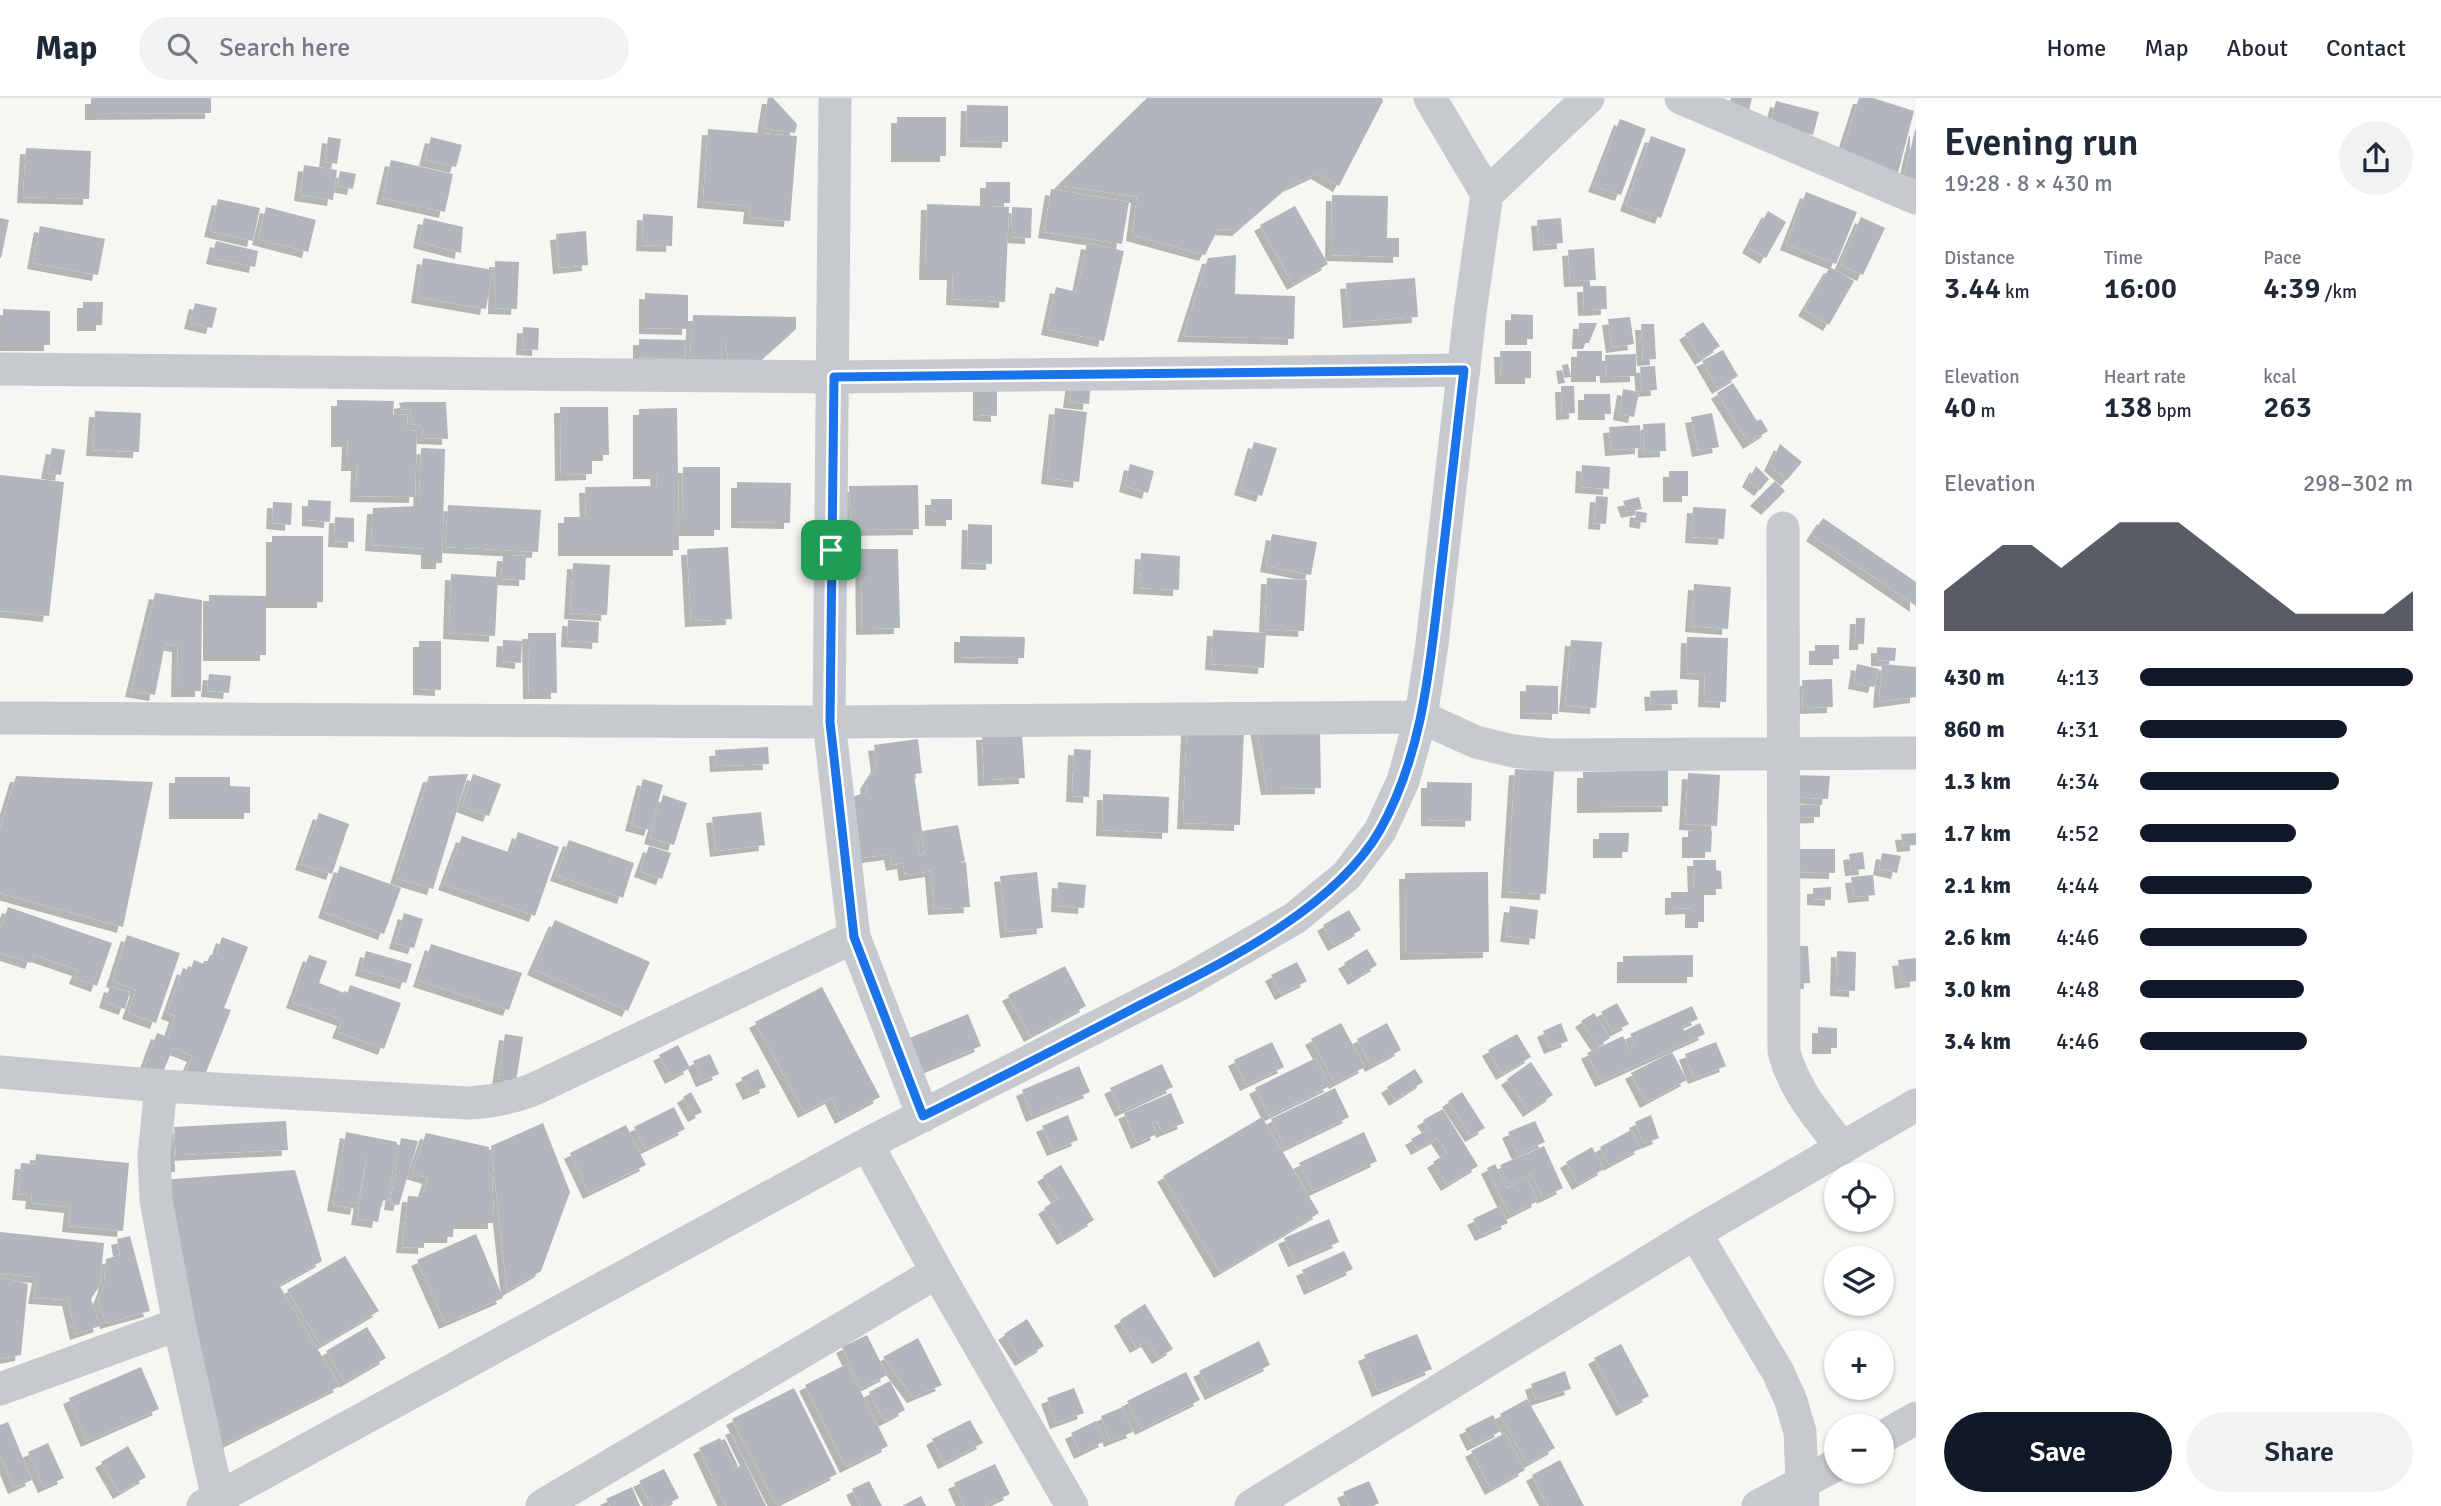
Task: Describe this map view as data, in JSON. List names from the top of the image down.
{
  "page": {
    "header": "Map",
    "search": "Search here",
    "nav": [
      "Home",
      "Map",
      "About",
      "Contact"
    ],
    "heading": ["Evening run", "19:28 · 8 × 430 m"],
    "stats": [
      ["Distance", "3.44 km"],
      ["Time", "16:00"],
      ["Pace", "4:39 /km"],
      ["Elevation", "40 m"],
      ["Heart rate", "138 bpm"],
      ["kcal", "263"]
    ],
    "chart": ["Elevation", "298–302 m"],
    "list": [
      {
        "name": "430 m",
        "note": "4:13"
      },
      {
        "name": "860 m",
        "note": "4:31"
      },
      {
        "name": "1.3 km",
        "note": "4:34"
      },
      {
        "name": "1.7 km",
        "note": "4:52"
      },
      {
        "name": "2.1 km",
        "note": "4:44"
      },
      {
        "name": "2.6 km",
        "note": "4:46"
      },
      {
        "name": "3.0 km",
        "note": "4:48"
      },
      {
        "name": "3.4 km",
        "note": "4:46"
      }
    ],
    "map_buttons": ["+", "−"],
    "buttons": ["Save", "Share"]
  }
}
